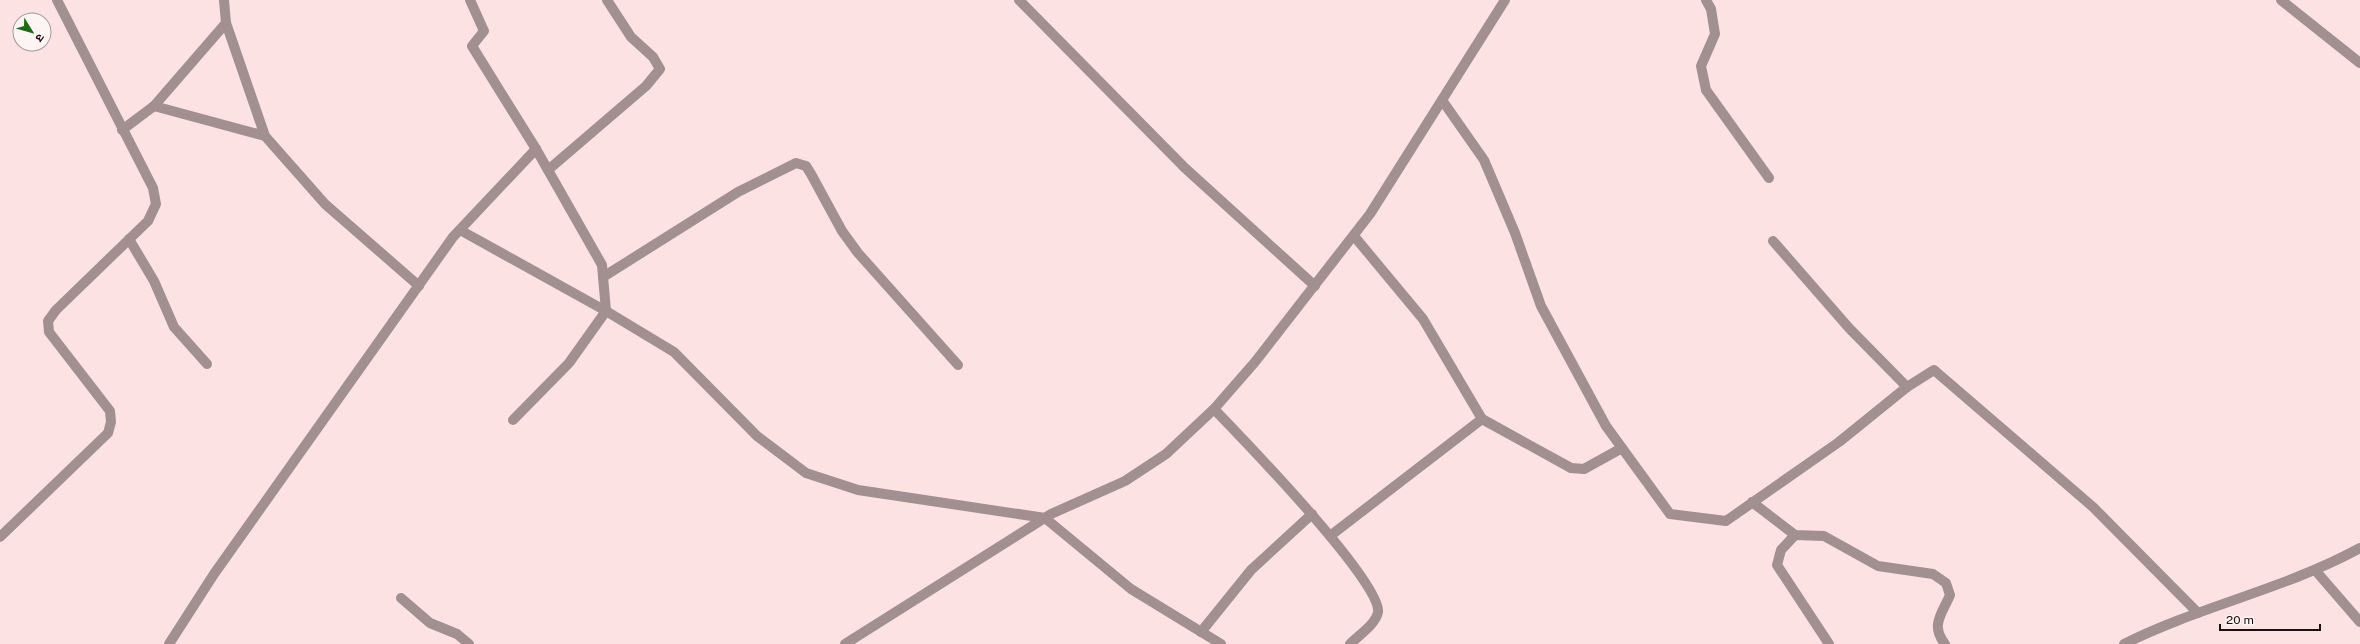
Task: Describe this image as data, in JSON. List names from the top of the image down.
{
  "scale_bar": "20 m",
  "north": "bottom right"
}
